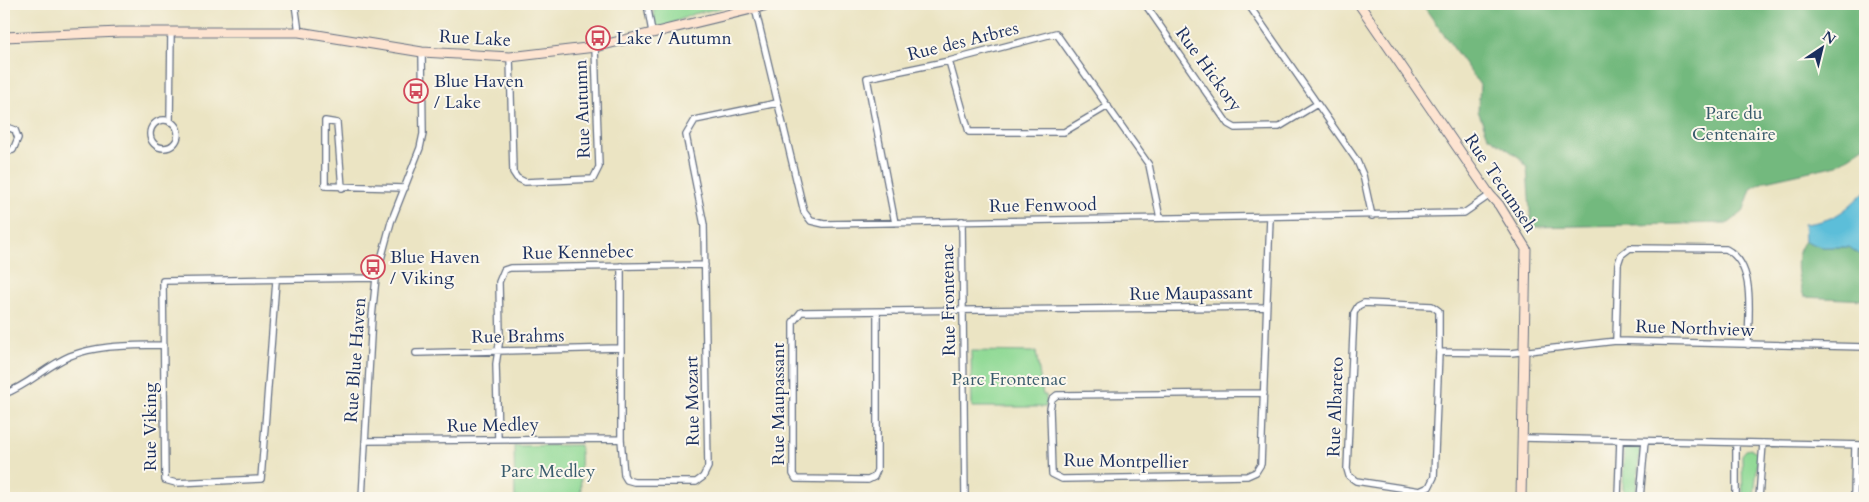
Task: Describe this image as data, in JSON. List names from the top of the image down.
{
  "streets": {
    "street": [
      "Rue Lake",
      "Rue des Arbres",
      "Rue Hickory",
      "Rue Autumn",
      "Rue Tecumseh",
      "Rue Fenwood",
      "Rue Kennebec",
      "Rue Maupassant",
      "Rue Frontenac",
      "Rue Northview",
      "Rue Brahms",
      "Rue Blue Haven",
      "Rue Mozart",
      "Rue Albareto",
      "Rue Medley",
      "Rue Viking",
      "Rue Montpellier"
    ]
  },
  "crossings": [
    ["Rue Lake", "Rue Autumn"],
    ["Rue Lake", "Rue Fenwood"],
    ["Rue Lake", "Rue Blue Haven"],
    ["Rue des Arbres", "Rue Fenwood"],
    ["Rue Tecumseh", "Rue Fenwood"],
    ["Rue Tecumseh", "Rue Northview"],
    ["Rue Fenwood", "Rue Frontenac"],
    ["Rue Fenwood", "Rue Mozart"],
    ["Rue Fenwood", "Rue Montpellier"],
    ["Rue Kennebec", "Rue Brahms"],
    ["Rue Kennebec", "Rue Mozart"],
    ["Rue Kennebec", "Rue Medley"],
    ["Rue Maupassant", "Rue Frontenac"],
    ["Rue Maupassant", "Rue Montpellier"],
    ["Rue Brahms", "Rue Mozart"],
    ["Rue Blue Haven", "Rue Medley"],
    ["Rue Blue Haven", "Rue Viking"],
    ["Rue Mozart", "Rue Medley"]
  ],
  "parks": ["Parc du Centenaire", "Parc Frontenac", "Parc Medley"],
  "places": {
    "bus stop": ["Lake / Autumn", "Blue Haven / Lake", "Blue Haven / Viking"]
  },
  "north": "top right"
}
